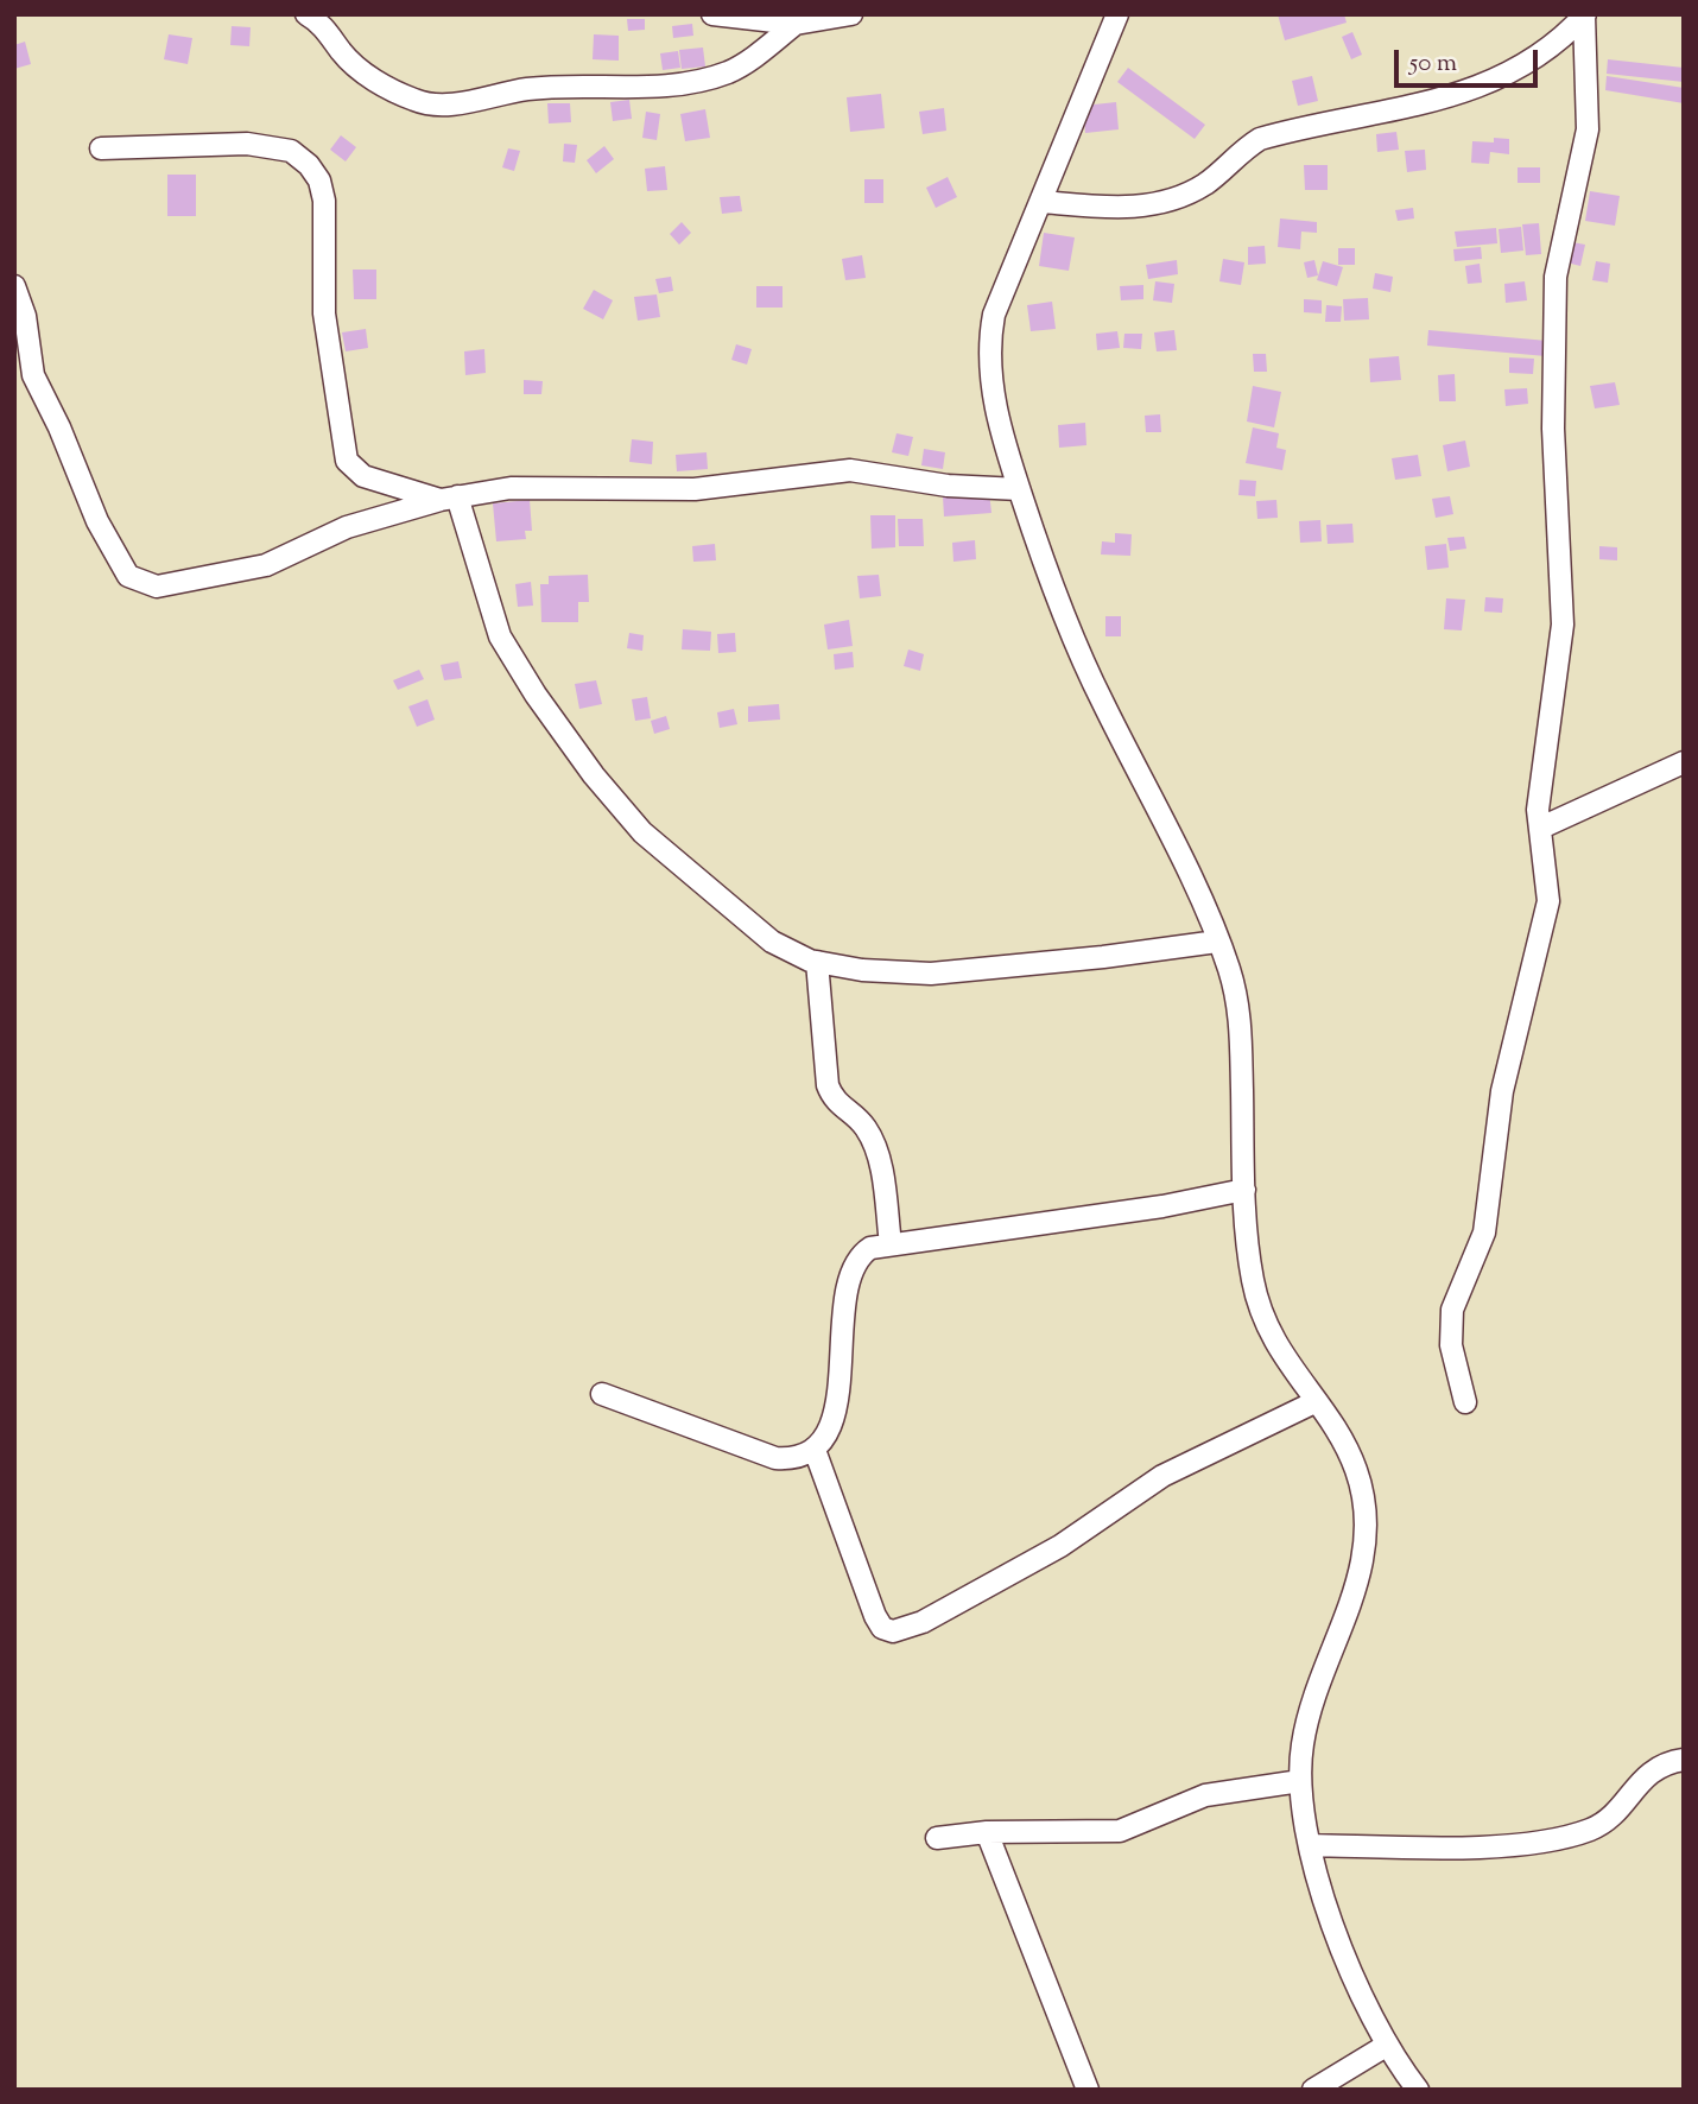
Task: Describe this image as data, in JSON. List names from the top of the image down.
{
  "scale_bar": "50 m"
}
